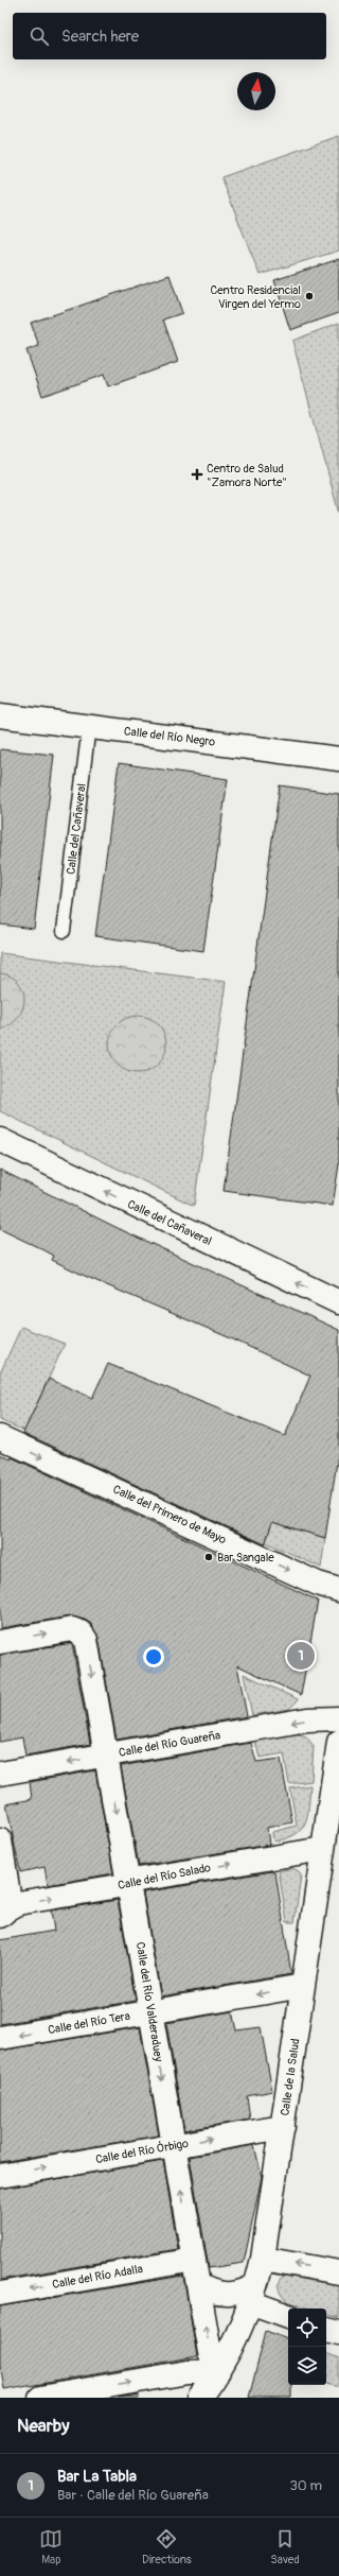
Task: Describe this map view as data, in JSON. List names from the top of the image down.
{
  "streets": {
    "street": [
      "Calle del Río Negro",
      "Calle del Cañaveral",
      "Calle del Primero de Mayo",
      "Calle del Río Guareña",
      "Calle del Río Salado",
      "Calle del Río Valderaduey",
      "Calle del Río Tera",
      "Calle de la Salud",
      "Calle del Río Órbigo",
      "Calle del Río Adalla"
    ]
  },
  "crossings": [
    ["Calle del Río Negro", "Calle del Cañaveral"],
    ["Calle del Río Guareña", "Calle del Río Valderaduey"],
    ["Calle del Río Salado", "Calle del Río Valderaduey"],
    ["Calle del Río Salado", "Calle de la Salud"],
    ["Calle del Río Valderaduey", "Calle del Río Tera"],
    ["Calle del Río Valderaduey", "Calle de la Salud"],
    ["Calle del Río Valderaduey", "Calle del Río Órbigo"],
    ["Calle del Río Valderaduey", "Calle del Río Adalla"],
    ["Calle del Río Tera", "Calle de la Salud"],
    ["Calle de la Salud", "Calle del Río Órbigo"]
  ],
  "one_way": [
    "Calle del Cañaveral",
    "Calle del Primero de Mayo",
    "Calle del Río Guareña",
    "Calle del Río Salado",
    "Calle del Río Tera"
  ],
  "places": {
    "other": ["Centro Residencial Virgen del Yermo", "Bar Sangale"],
    "health": ["Centro de Salud \"Zamora Norte\""]
  },
  "north": "top",
  "page": {
    "search": "Search here",
    "pins": "1",
    "heading": "Nearby",
    "list": [
      {
        "mark": "1",
        "name": "Bar La Tabla",
        "note": "Bar · Calle del Río Guareña",
        "value": "30 m"
      }
    ],
    "nav": ["Map", "Directions", "Saved"]
  }
}
